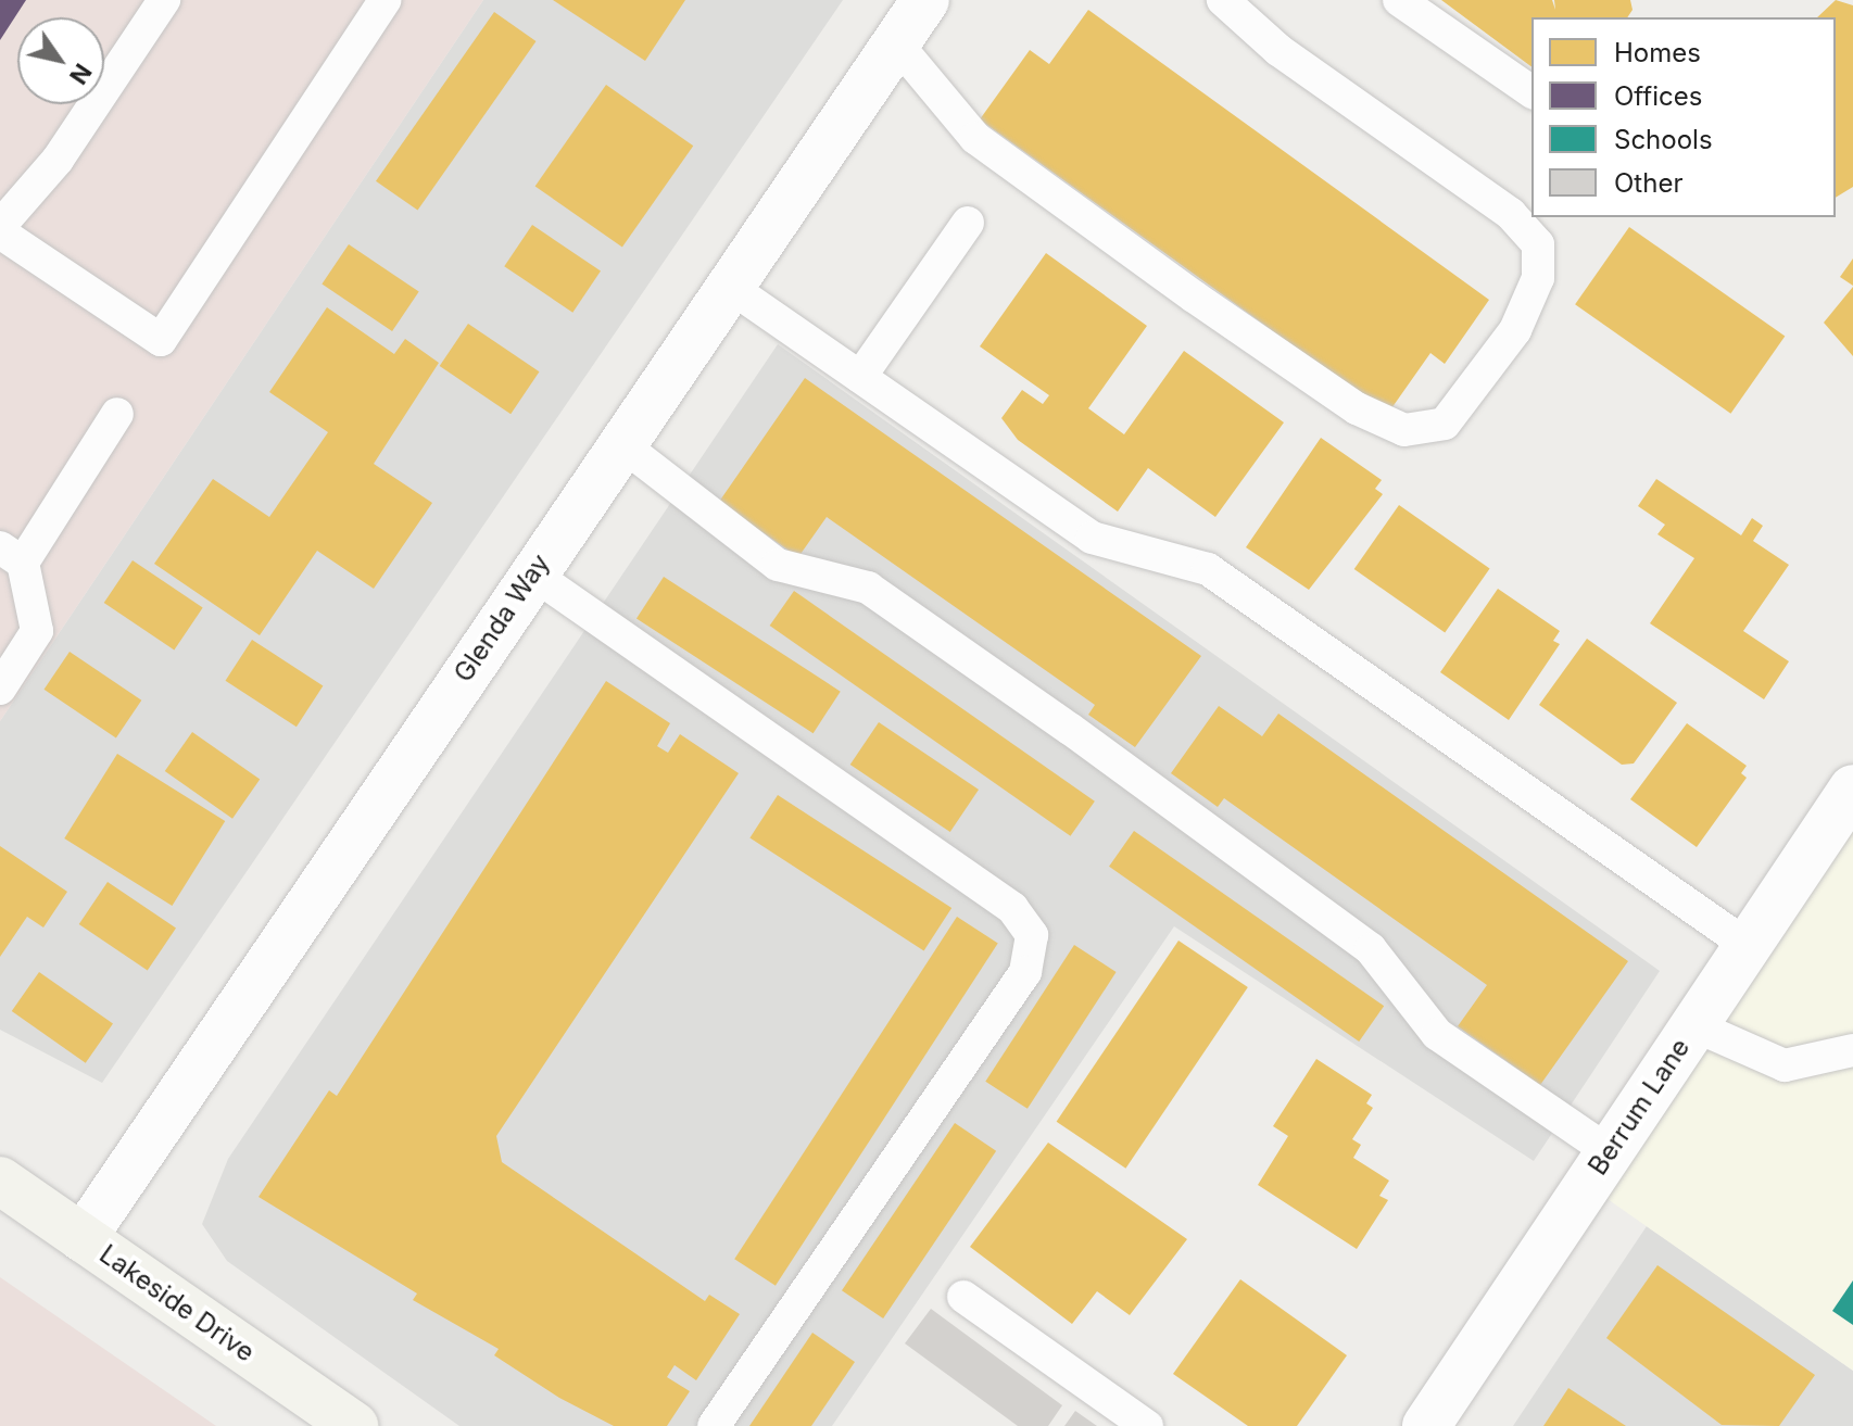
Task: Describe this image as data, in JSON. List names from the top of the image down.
{
  "streets": {
    "street": ["Glenda Way", "Berrum Lane", "Lakeside Drive"]
  },
  "crossings": [
    ["Glenda Way", "Lakeside Drive"]
  ],
  "legend": [
    "Homes",
    "Offices",
    "Schools",
    "Other"
  ],
  "north": "bottom right"
}
